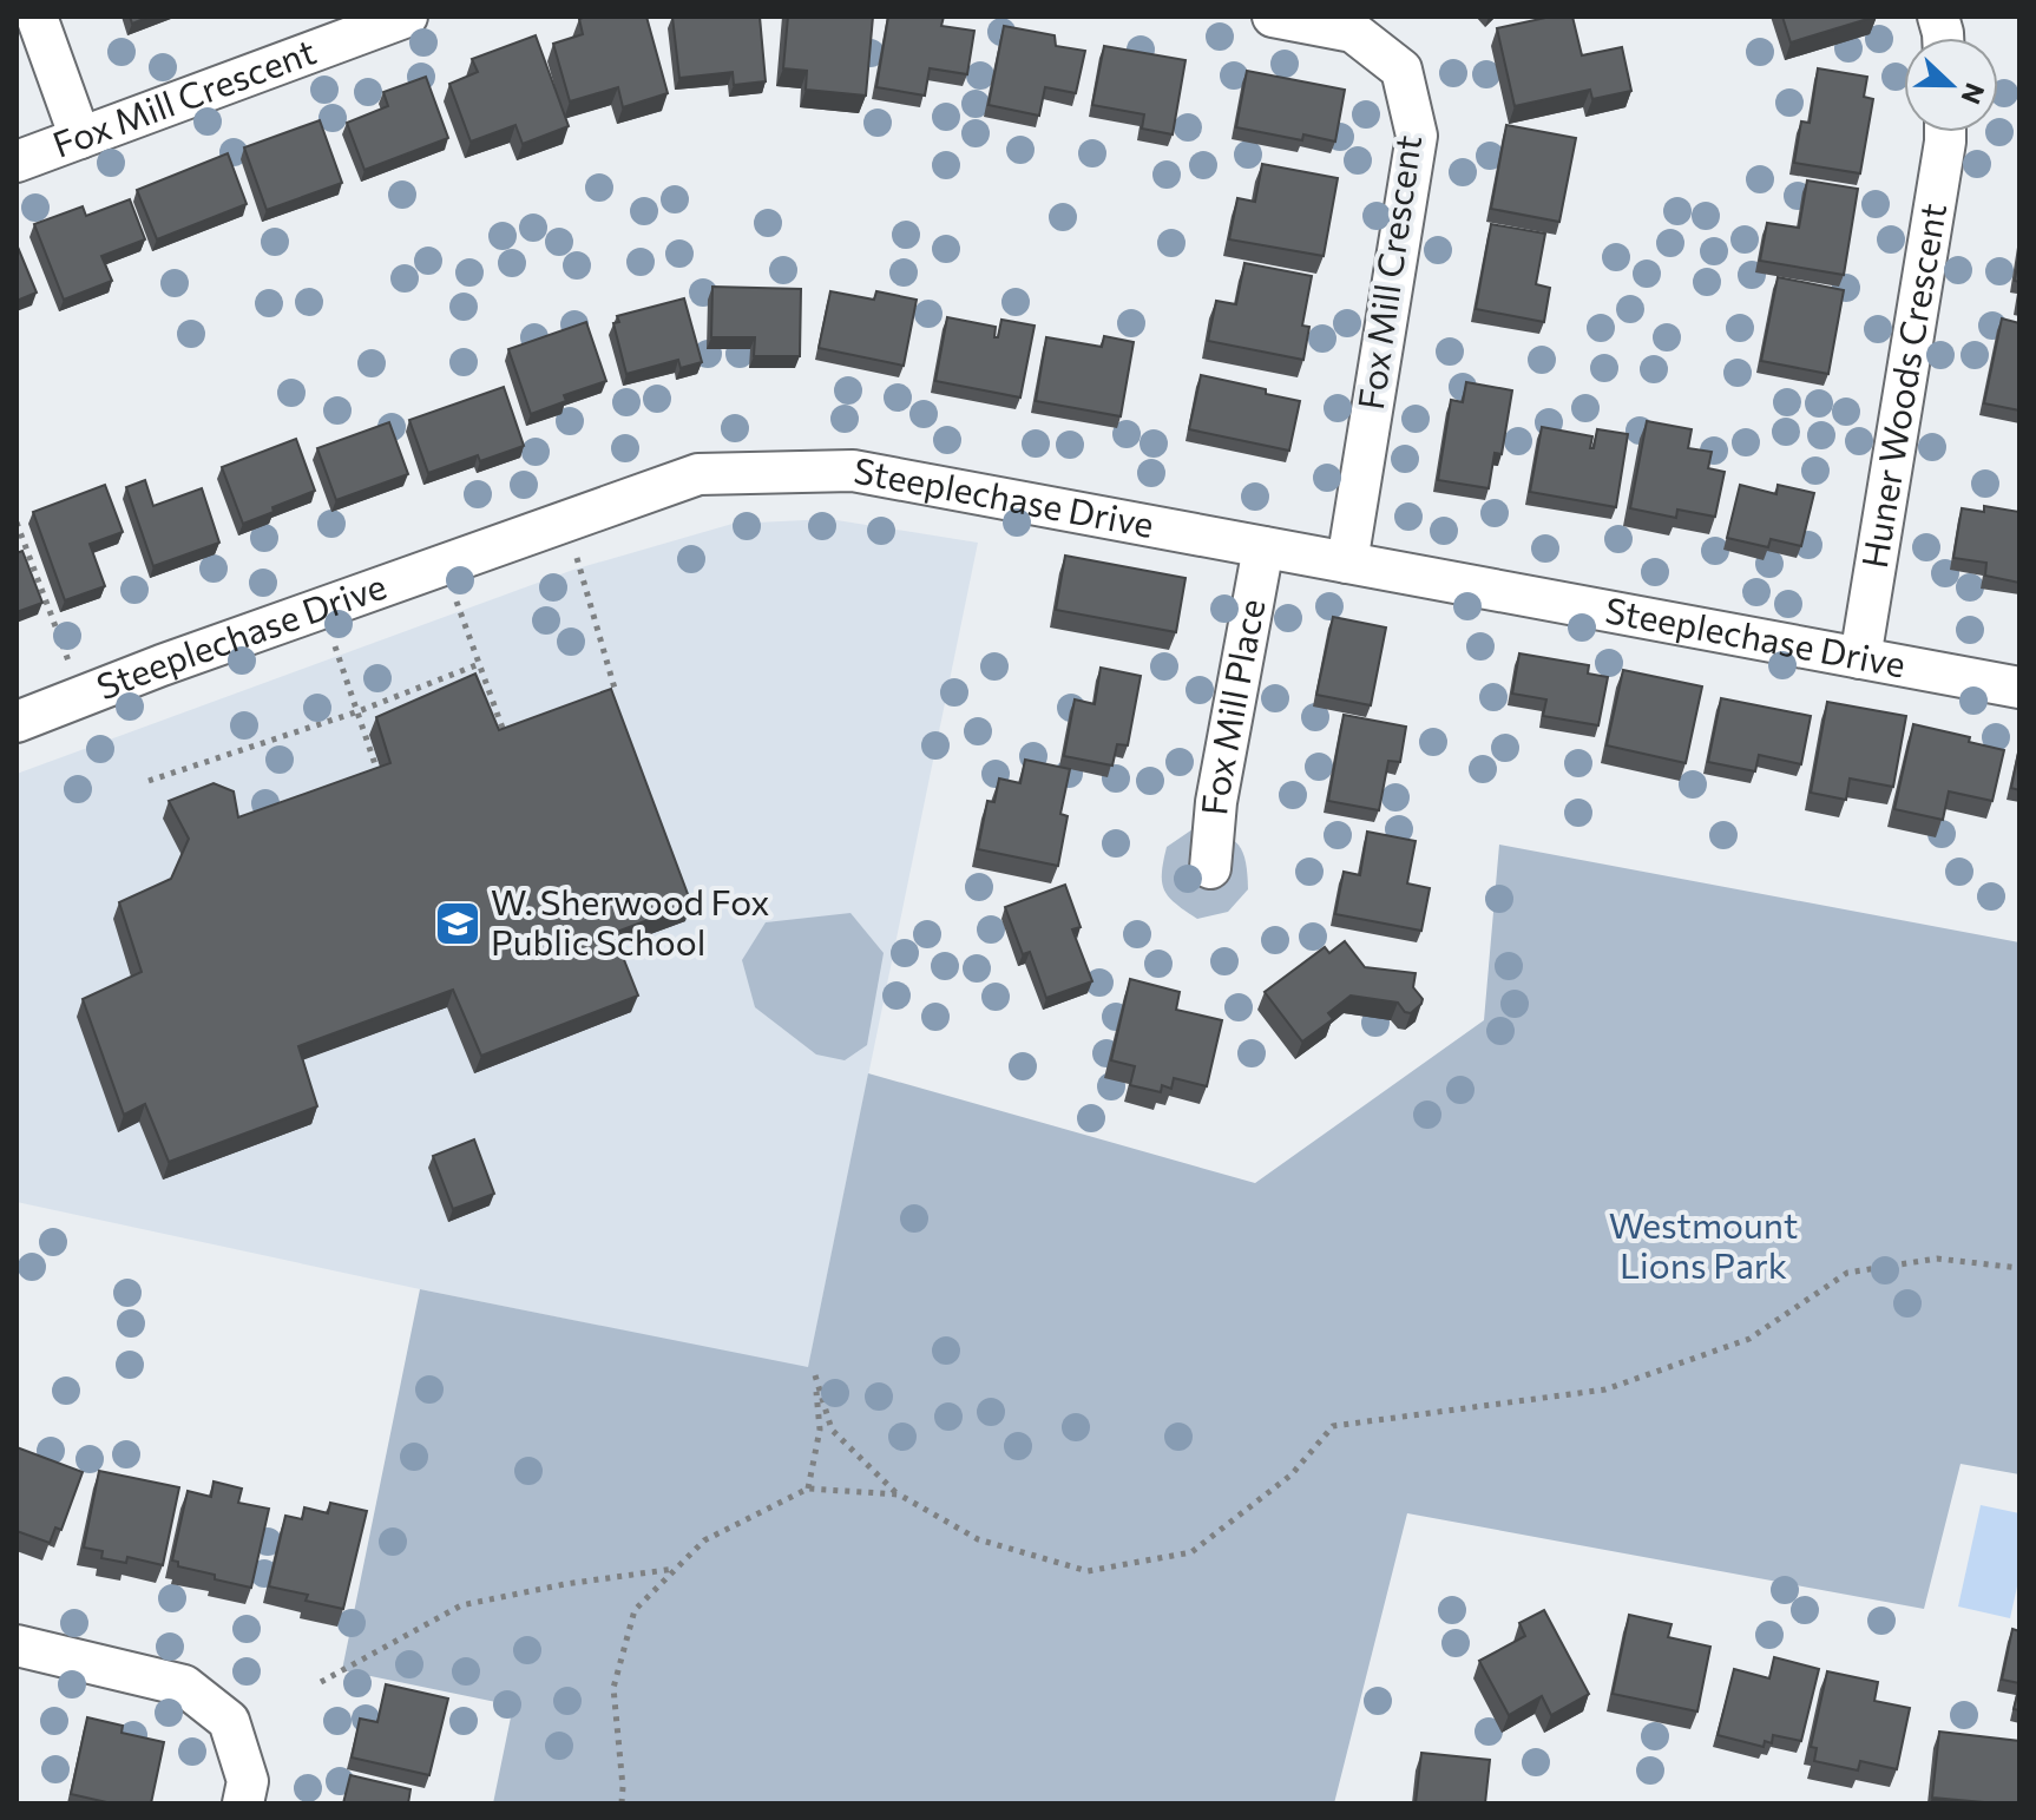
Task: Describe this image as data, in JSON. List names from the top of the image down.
{
  "streets": {
    "street": [
      "Fox Mill Crescent",
      "Huner Woods Crescent",
      "Steeplechase Drive",
      "Fox Mill Place"
    ]
  },
  "crossings": [
    ["Fox Mill Crescent", "Steeplechase Drive"],
    ["Huner Woods Crescent", "Steeplechase Drive"],
    ["Steeplechase Drive", "Fox Mill Place"]
  ],
  "parks": ["Westmount Lions Park"],
  "places": {
    "school or university": ["W. Sherwood Fox Public School"]
  },
  "north": "right"
}
